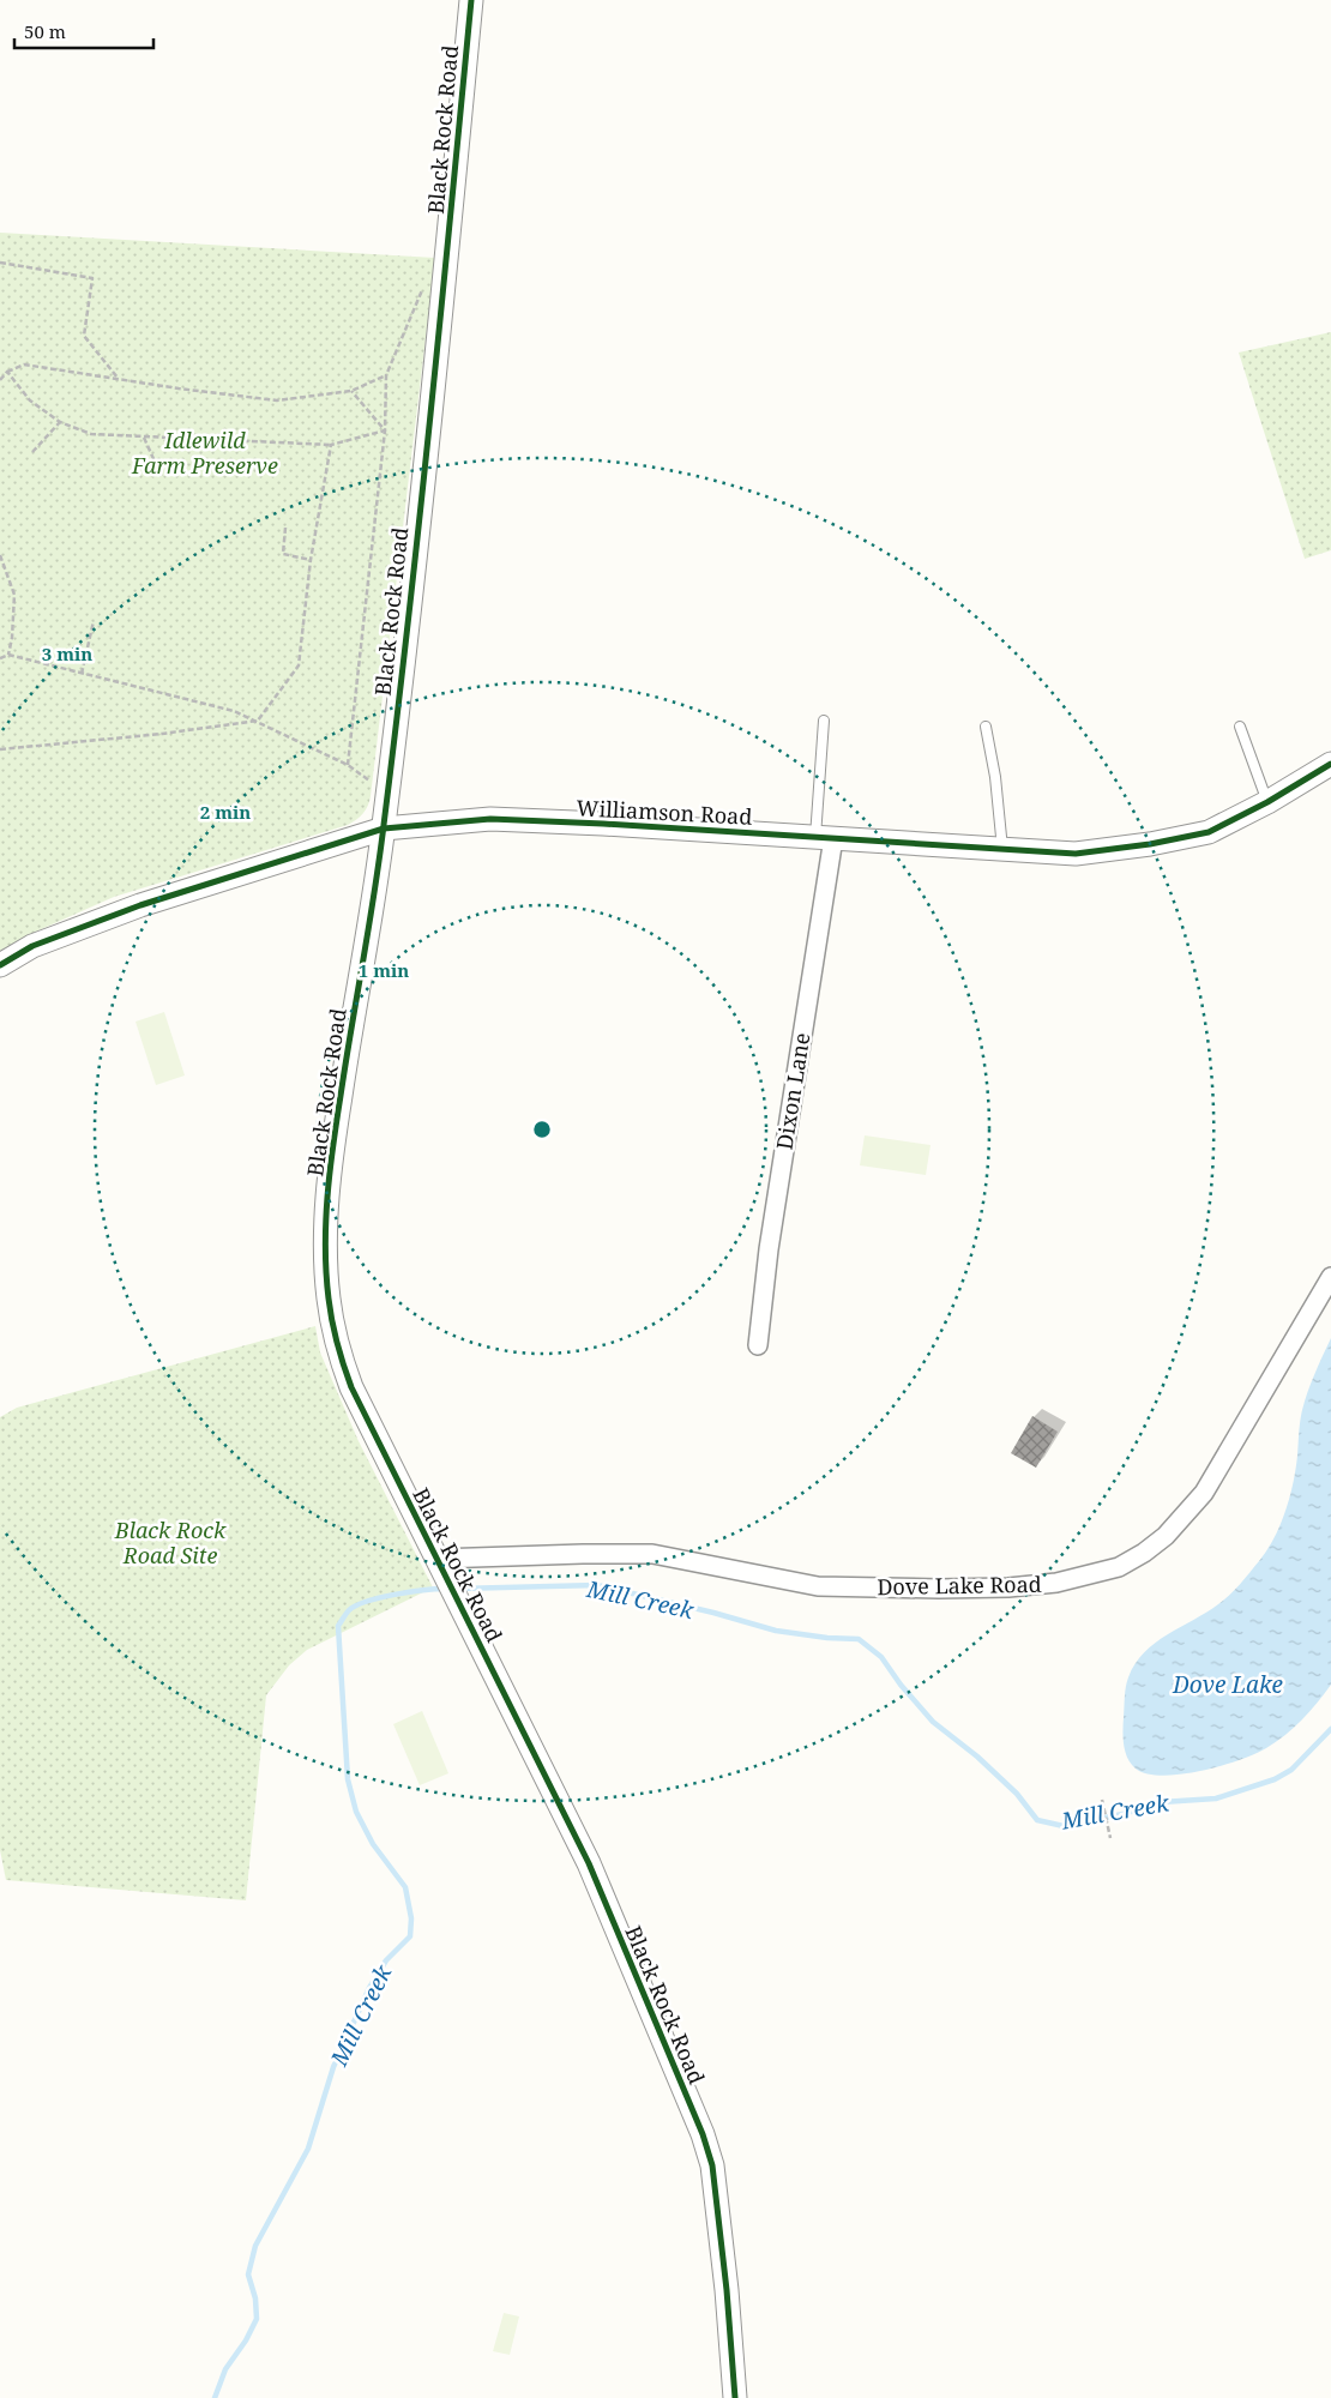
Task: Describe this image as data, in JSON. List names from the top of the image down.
{
  "streets": {
    "street": [
      "Black Rock Road",
      "Williamson Road",
      "Dixon Lane",
      "Dove Lake Road"
    ]
  },
  "crossings": [
    ["Black Rock Road", "Williamson Road"],
    ["Black Rock Road", "Dove Lake Road"],
    ["Williamson Road", "Dixon Lane"]
  ],
  "water": ["Mill Creek", "Dove Lake"],
  "parks": ["Idlewild Farm Preserve", "Black Rock Road Site"],
  "scale_bar": "50 m",
  "rings": ["3 min", "2 min", "1 min"]
}
